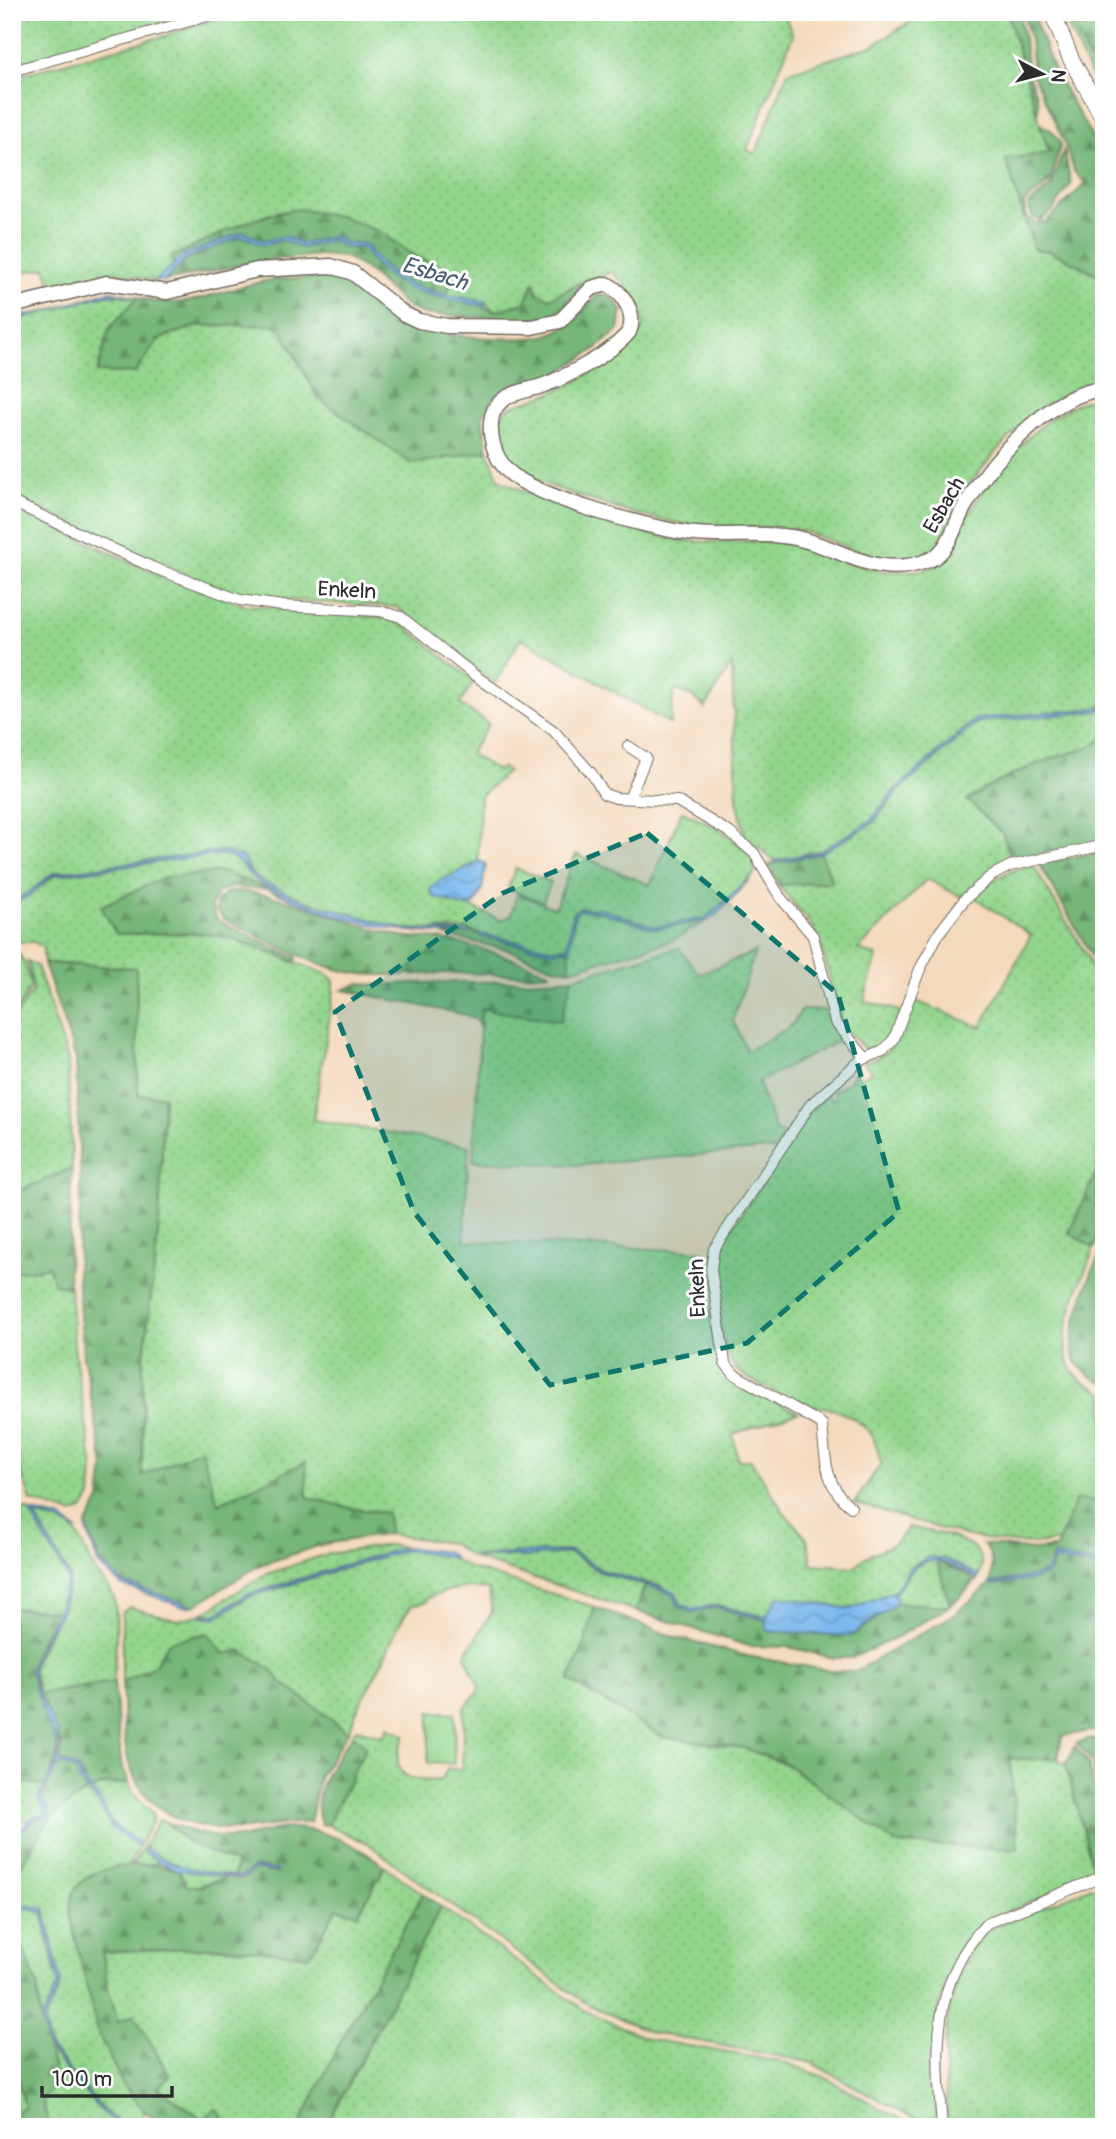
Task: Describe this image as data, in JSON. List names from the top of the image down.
{
  "streets": {
    "street": ["Esbach", "Enkeln"]
  },
  "water": ["Esbach"],
  "scale_bar": "100 m",
  "north": "right"
}
